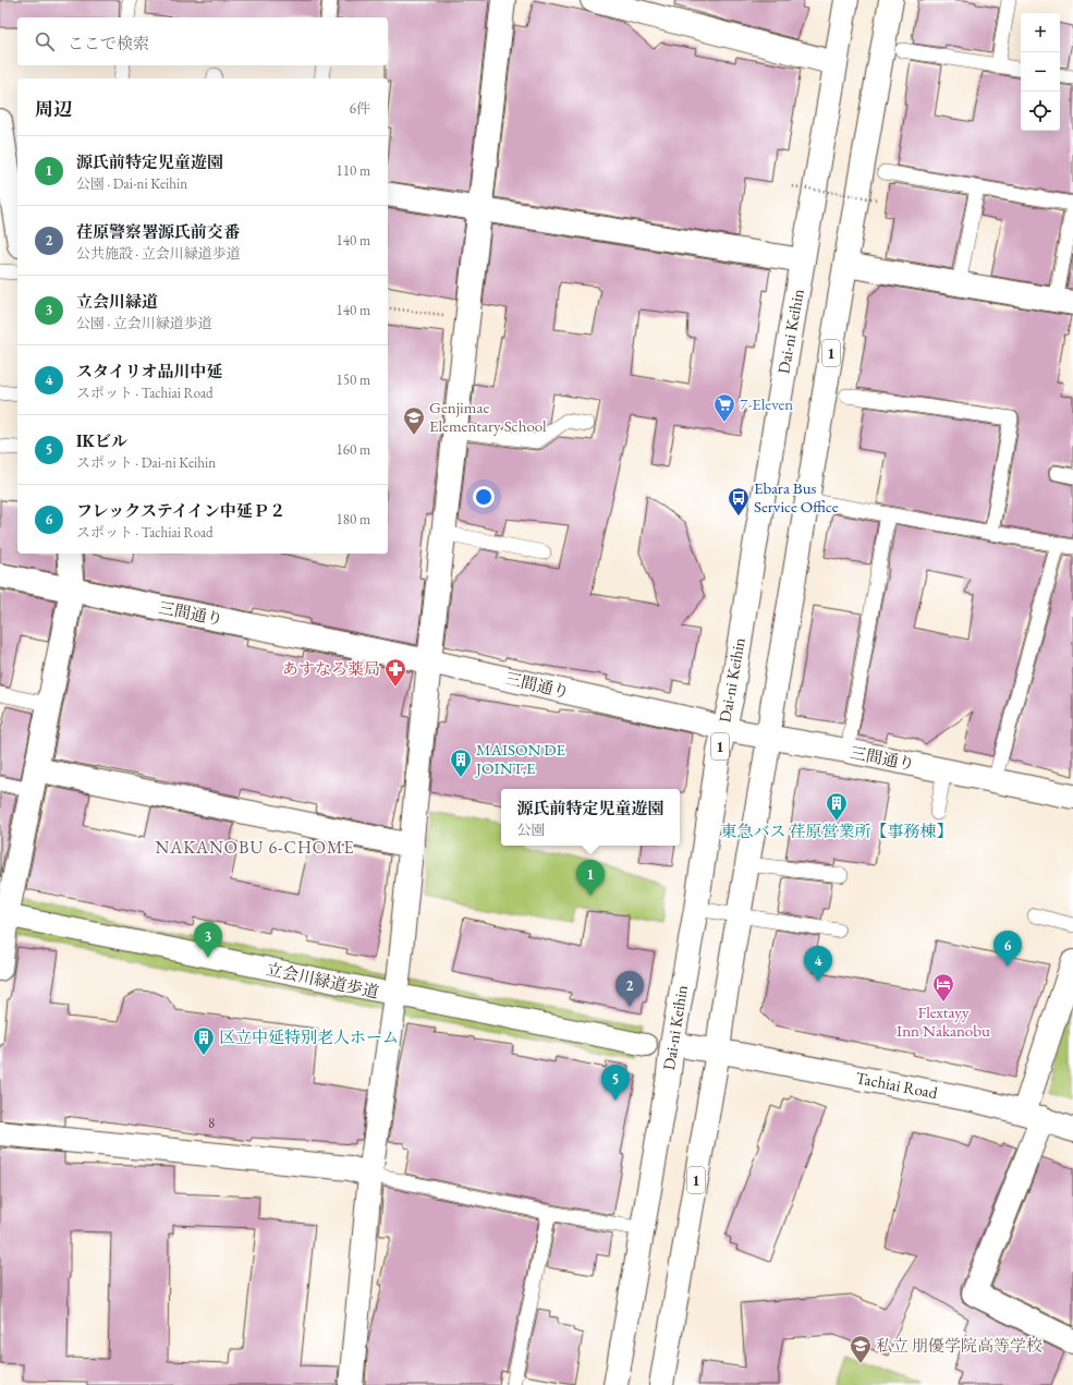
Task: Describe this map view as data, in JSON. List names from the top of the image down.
{
  "streets": {
    "main road": [
      "Dai-ni Keihin",
      "1",
      "三間通り",
      "Tachiai Road"
    ],
    "street": ["立会川緑道歩道"]
  },
  "crossings": [
    ["Dai-ni Keihin", "三間通り"],
    ["Dai-ni Keihin", "Tachiai Road"],
    ["1", "三間通り"],
    ["1", "Tachiai Road"]
  ],
  "districts": ["NAKANOBU 6-CHOME"],
  "places": {
    "supermarket": ["7-Eleven"],
    "school or university": ["Genjimae Elementary School", "私立 朋優学院高等学校"],
    "bus stop": ["Ebara Bus Service Office"],
    "pharmacy": ["あすなろ薬局"],
    "building": ["MAISON DE JOINT,E", "東急バス 荏原営業所【事務棟】", "区立中延特別老人ホーム"],
    "hotel": ["Flextayy Inn Nakanobu"]
  },
  "house_numbers": ["8"],
  "page": {
    "map_buttons": ["+", "−"],
    "search": "ここで検索",
    "heading": ["周辺", "6件"],
    "list": [
      {
        "mark": "1",
        "name": "源氏前特定児童遊園",
        "note": "公園 · Dai-ni Keihin",
        "value": "110 m"
      },
      {
        "mark": "2",
        "name": "荏原警察署源氏前交番",
        "note": "公共施設 · 立会川緑道歩道",
        "value": "140 m"
      },
      {
        "mark": "3",
        "name": "立会川緑道",
        "note": "公園 · 立会川緑道歩道",
        "value": "140 m"
      },
      {
        "mark": "4",
        "name": "スタイリオ品川中延",
        "note": "スポット · Tachiai Road",
        "value": "150 m"
      },
      {
        "mark": "5",
        "name": "IKビル",
        "note": "スポット · Dai-ni Keihin",
        "value": "160 m"
      },
      {
        "mark": "6",
        "name": "フレックステイイン中延Ｐ２",
        "note": "スポット · Tachiai Road",
        "value": "180 m"
      }
    ],
    "popup": ["源氏前特定児童遊園", "公園"],
    "pins": [
      "1",
      "3",
      "6",
      "4",
      "2",
      "5"
    ]
  }
}
